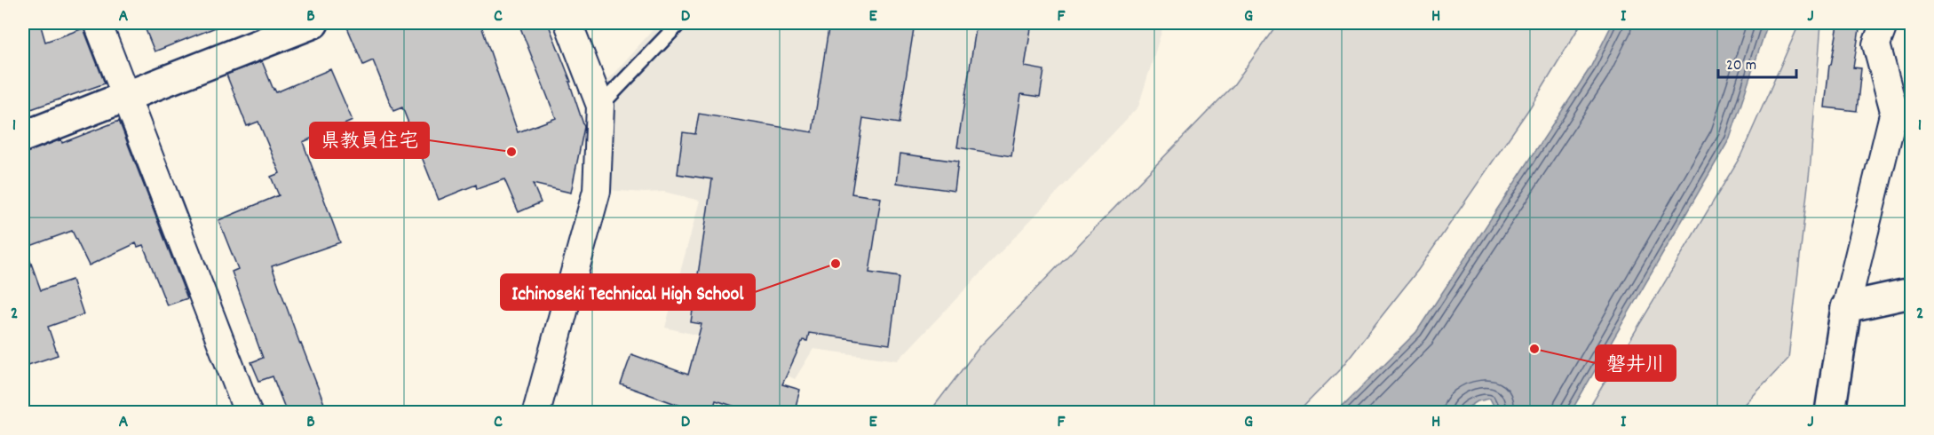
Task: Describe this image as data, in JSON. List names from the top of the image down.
{
  "places": ["県教員住宅", "Ichinoseki Technical High School", "磐井川"],
  "scale_bar": "20 m",
  "grid": {
    "columns": [
      "A",
      "B",
      "C",
      "D",
      "E",
      "F",
      "G",
      "H",
      "I",
      "J"
    ],
    "rows": ["1", "2"]
  }
}
